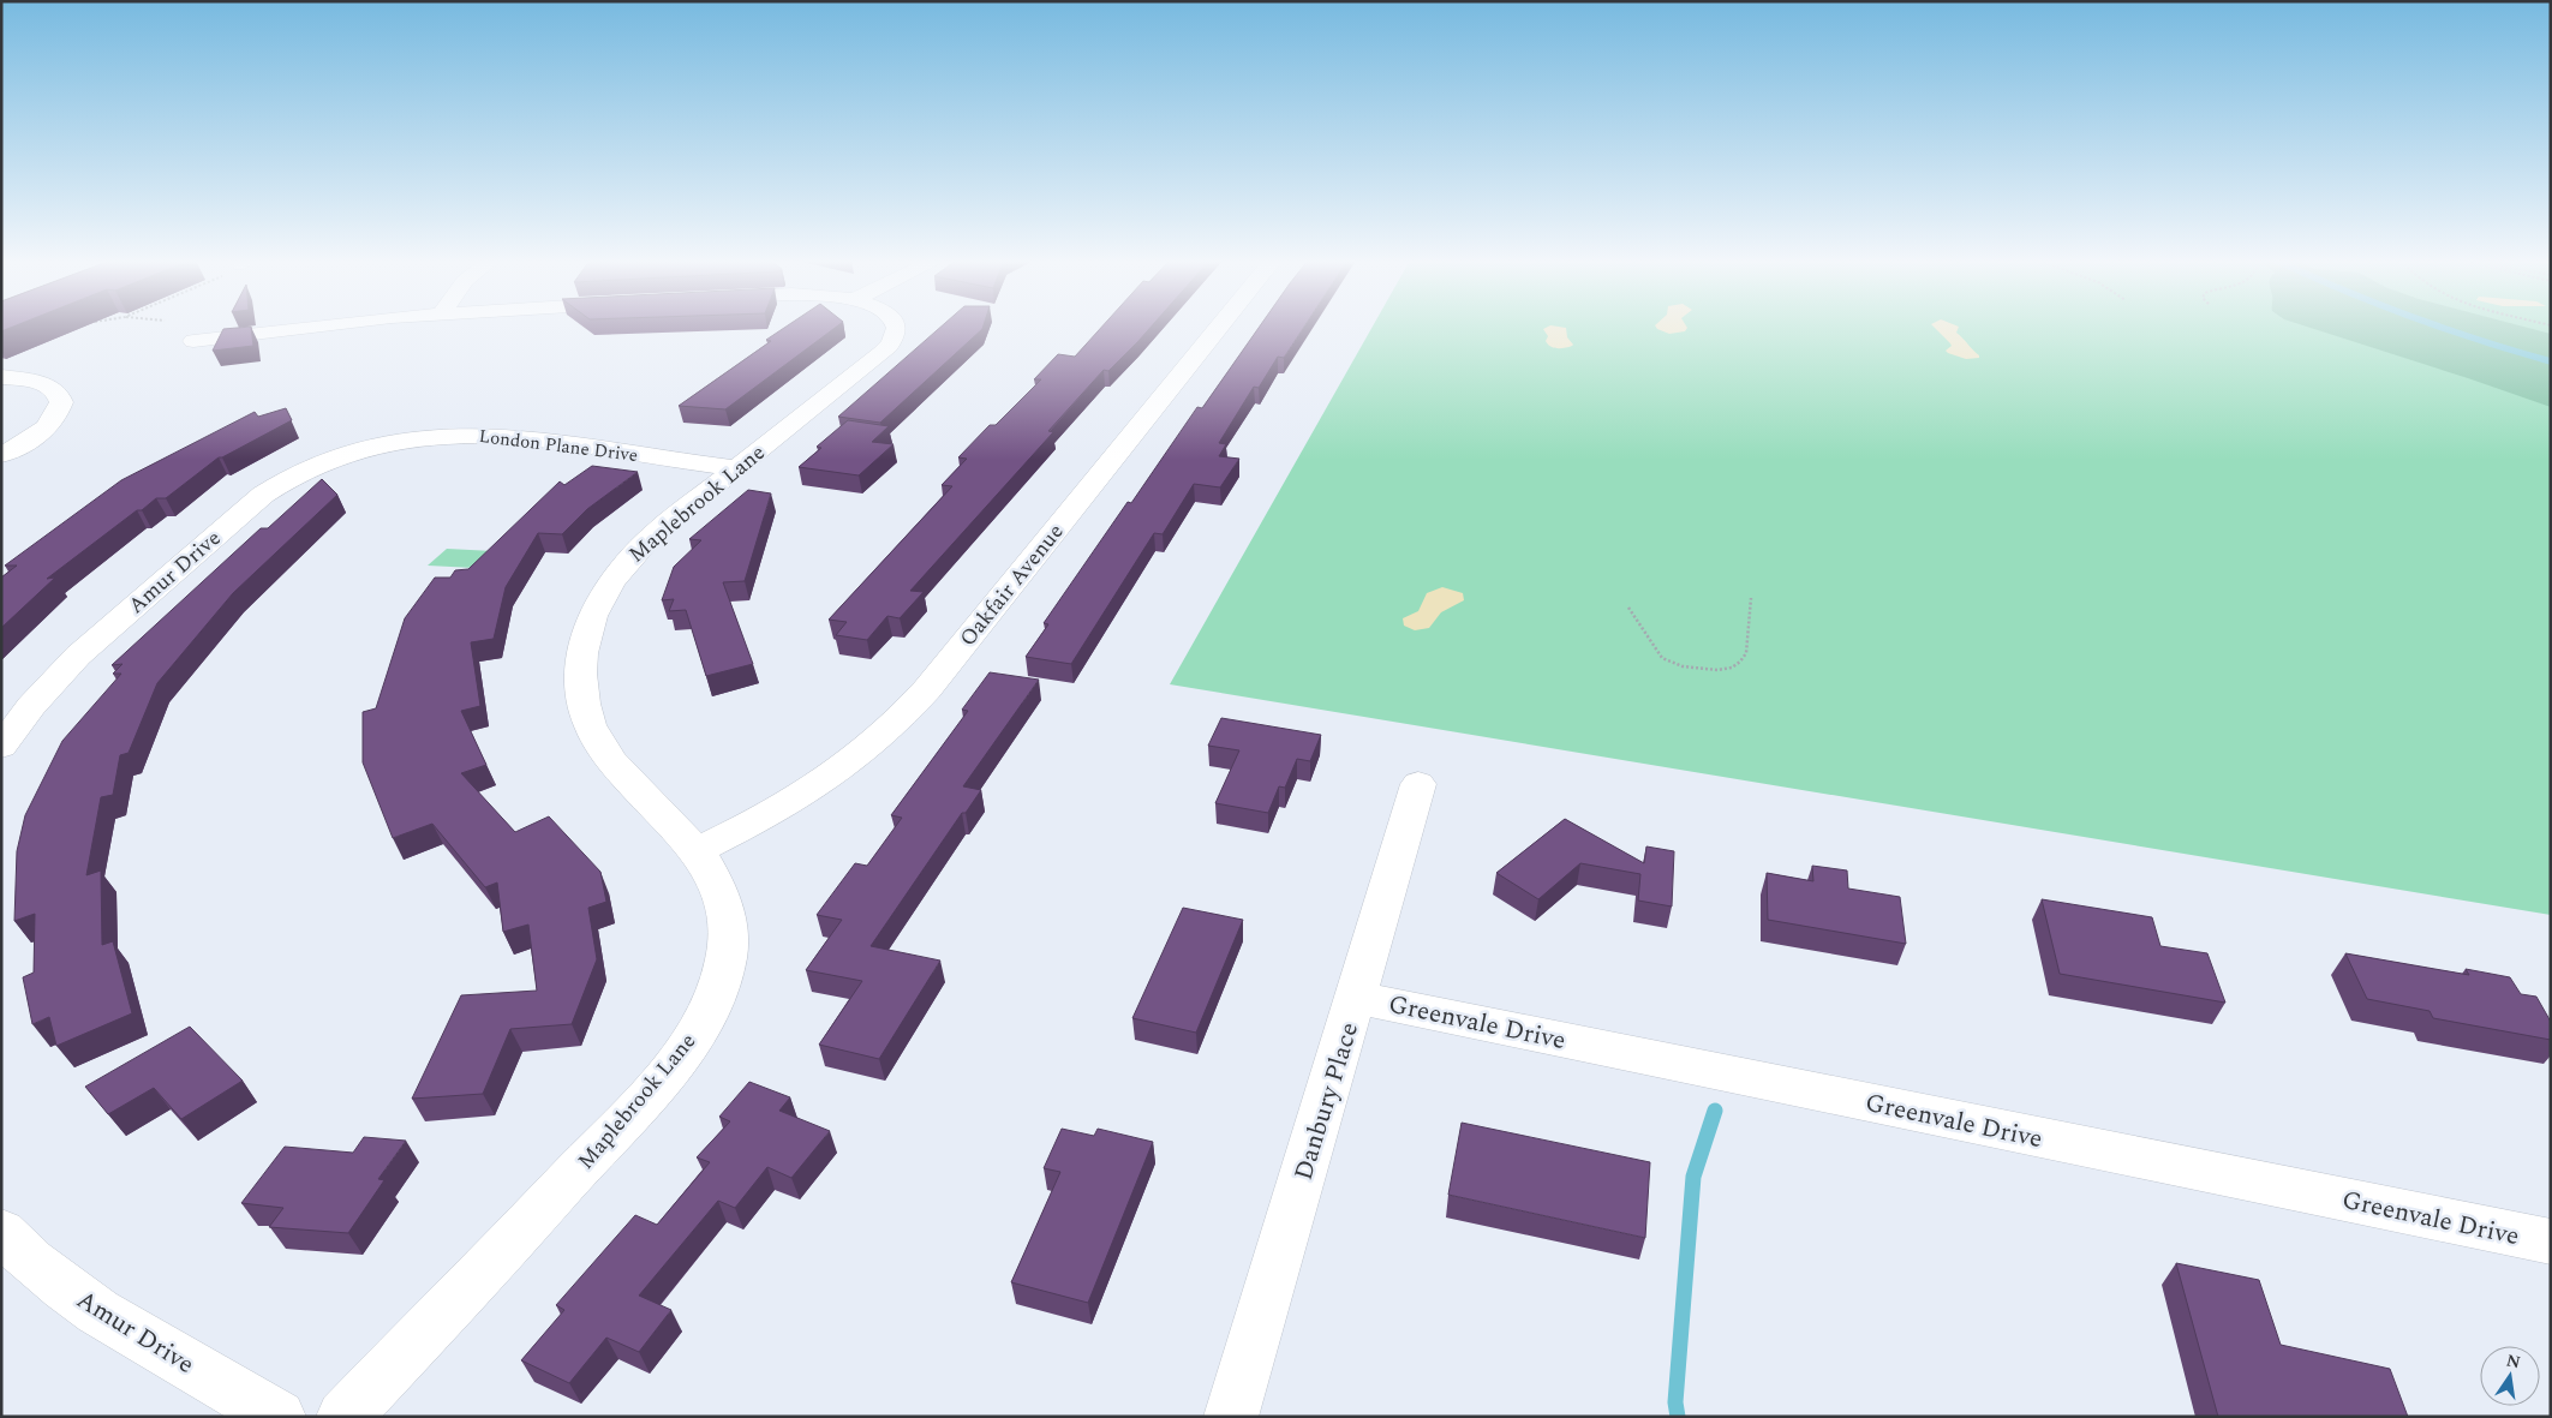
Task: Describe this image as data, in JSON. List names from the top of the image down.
{
  "streets": {
    "street": [
      "London Plane Drive",
      "Maplebrook Lane",
      "Amur Drive",
      "Oakfair Avenue",
      "Greenvale Drive",
      "Danbury Place"
    ]
  },
  "crossings": [
    ["London Plane Drive", "Maplebrook Lane"],
    ["London Plane Drive", "Amur Drive"],
    ["Maplebrook Lane", "Oakfair Avenue"],
    ["Greenvale Drive", "Danbury Place"]
  ],
  "north": "top"
}
